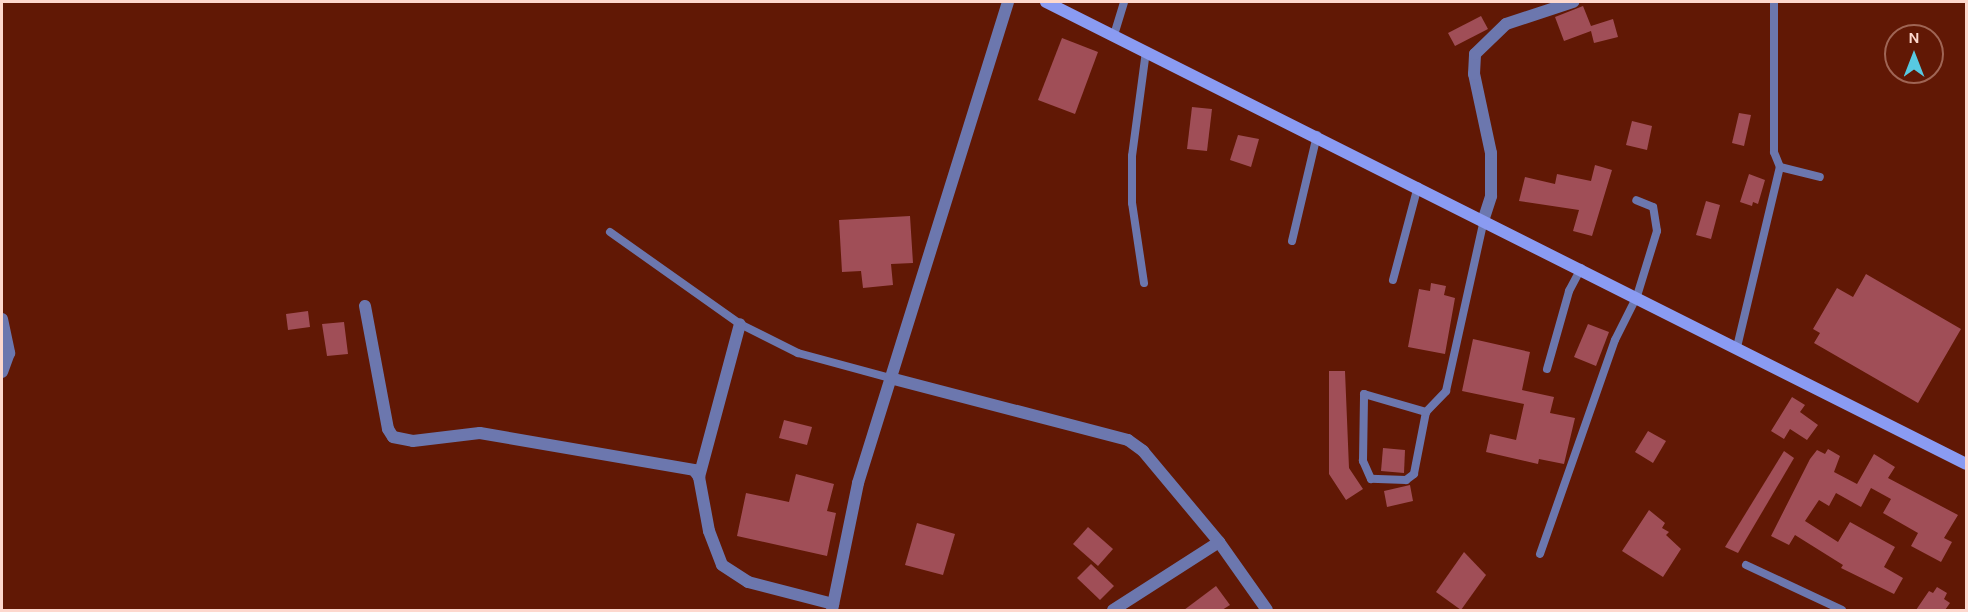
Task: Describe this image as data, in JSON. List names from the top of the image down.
{
  "north": "top"
}
